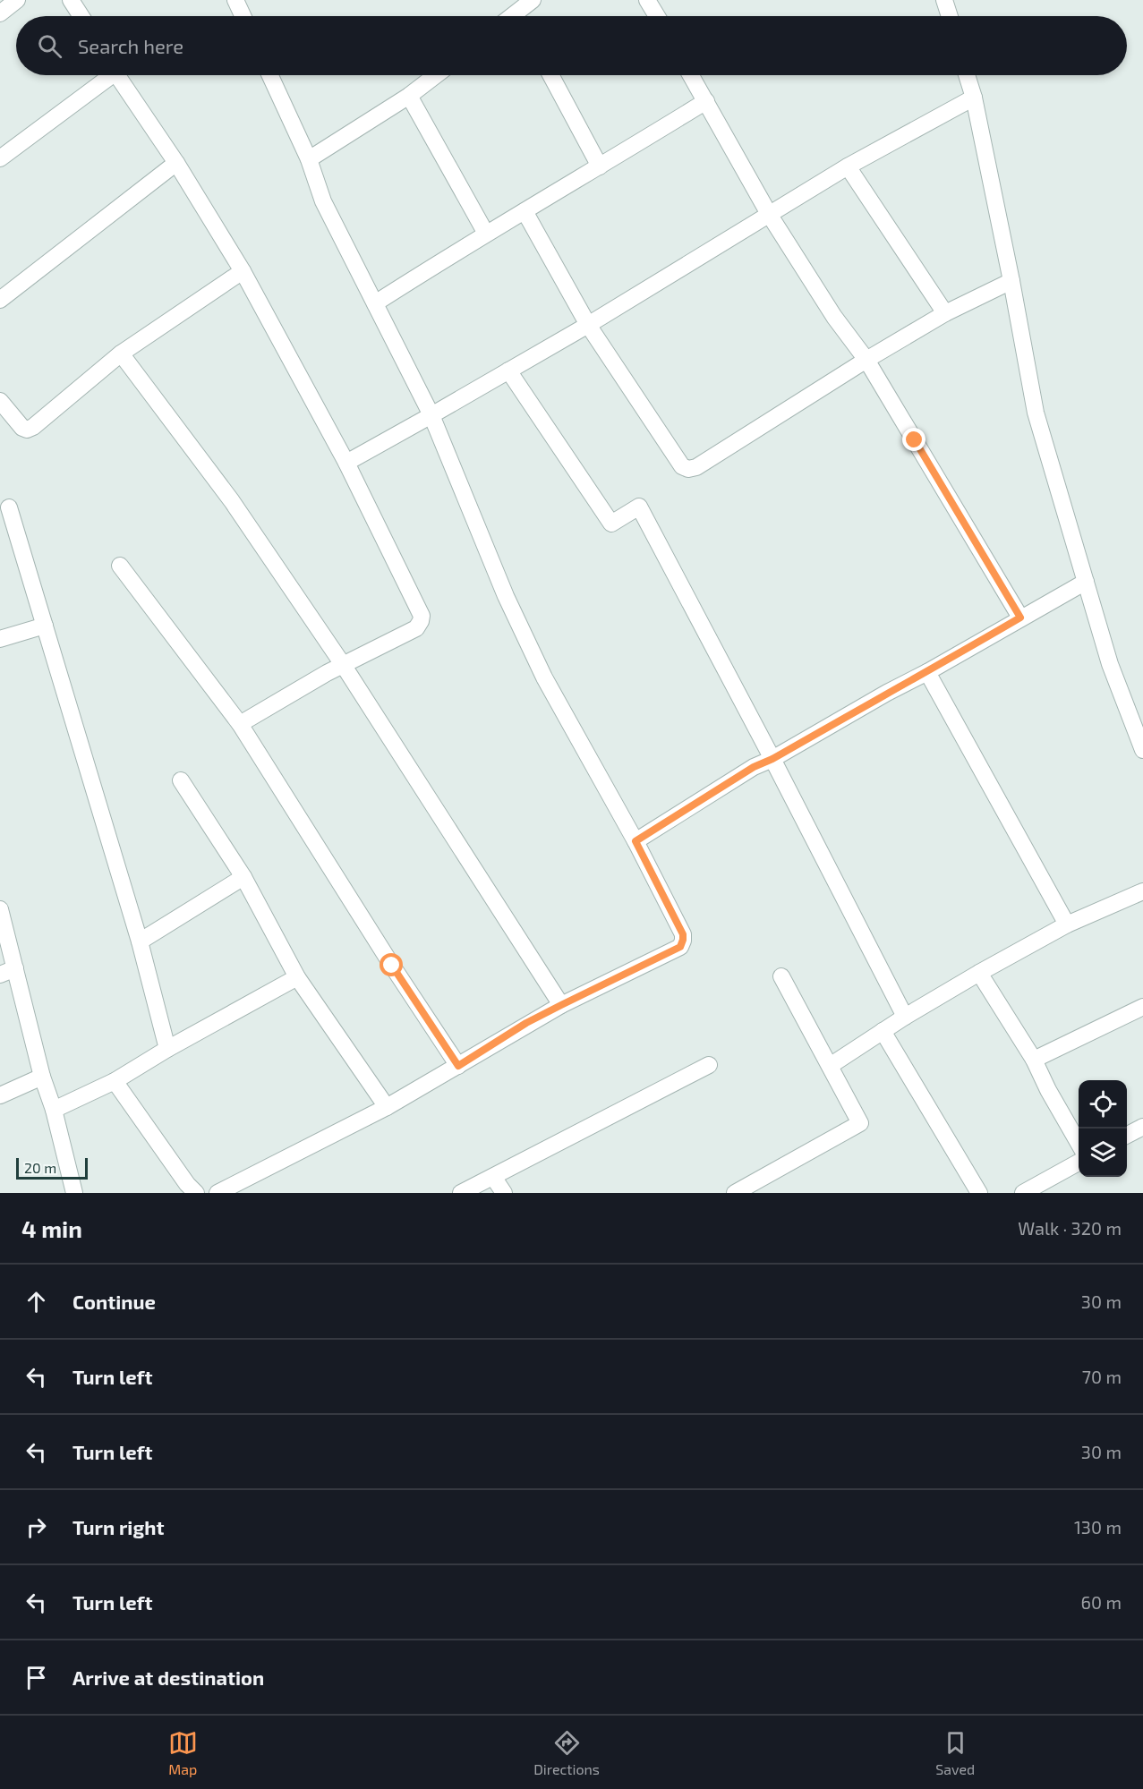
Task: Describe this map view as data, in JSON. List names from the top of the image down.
{
  "scale_bar": "20 m",
  "page": {
    "search": "Search here",
    "scale": "20 m",
    "heading": ["4 min", "Walk · 320 m"],
    "list": [
      ["Continue", "30 m"],
      ["Turn left", "70 m"],
      ["Turn left", "30 m"],
      ["Turn right", "130 m"],
      ["Turn left", "60 m"],
      "Arrive at destination"
    ],
    "nav": ["Map", "Directions", "Saved"]
  }
}
